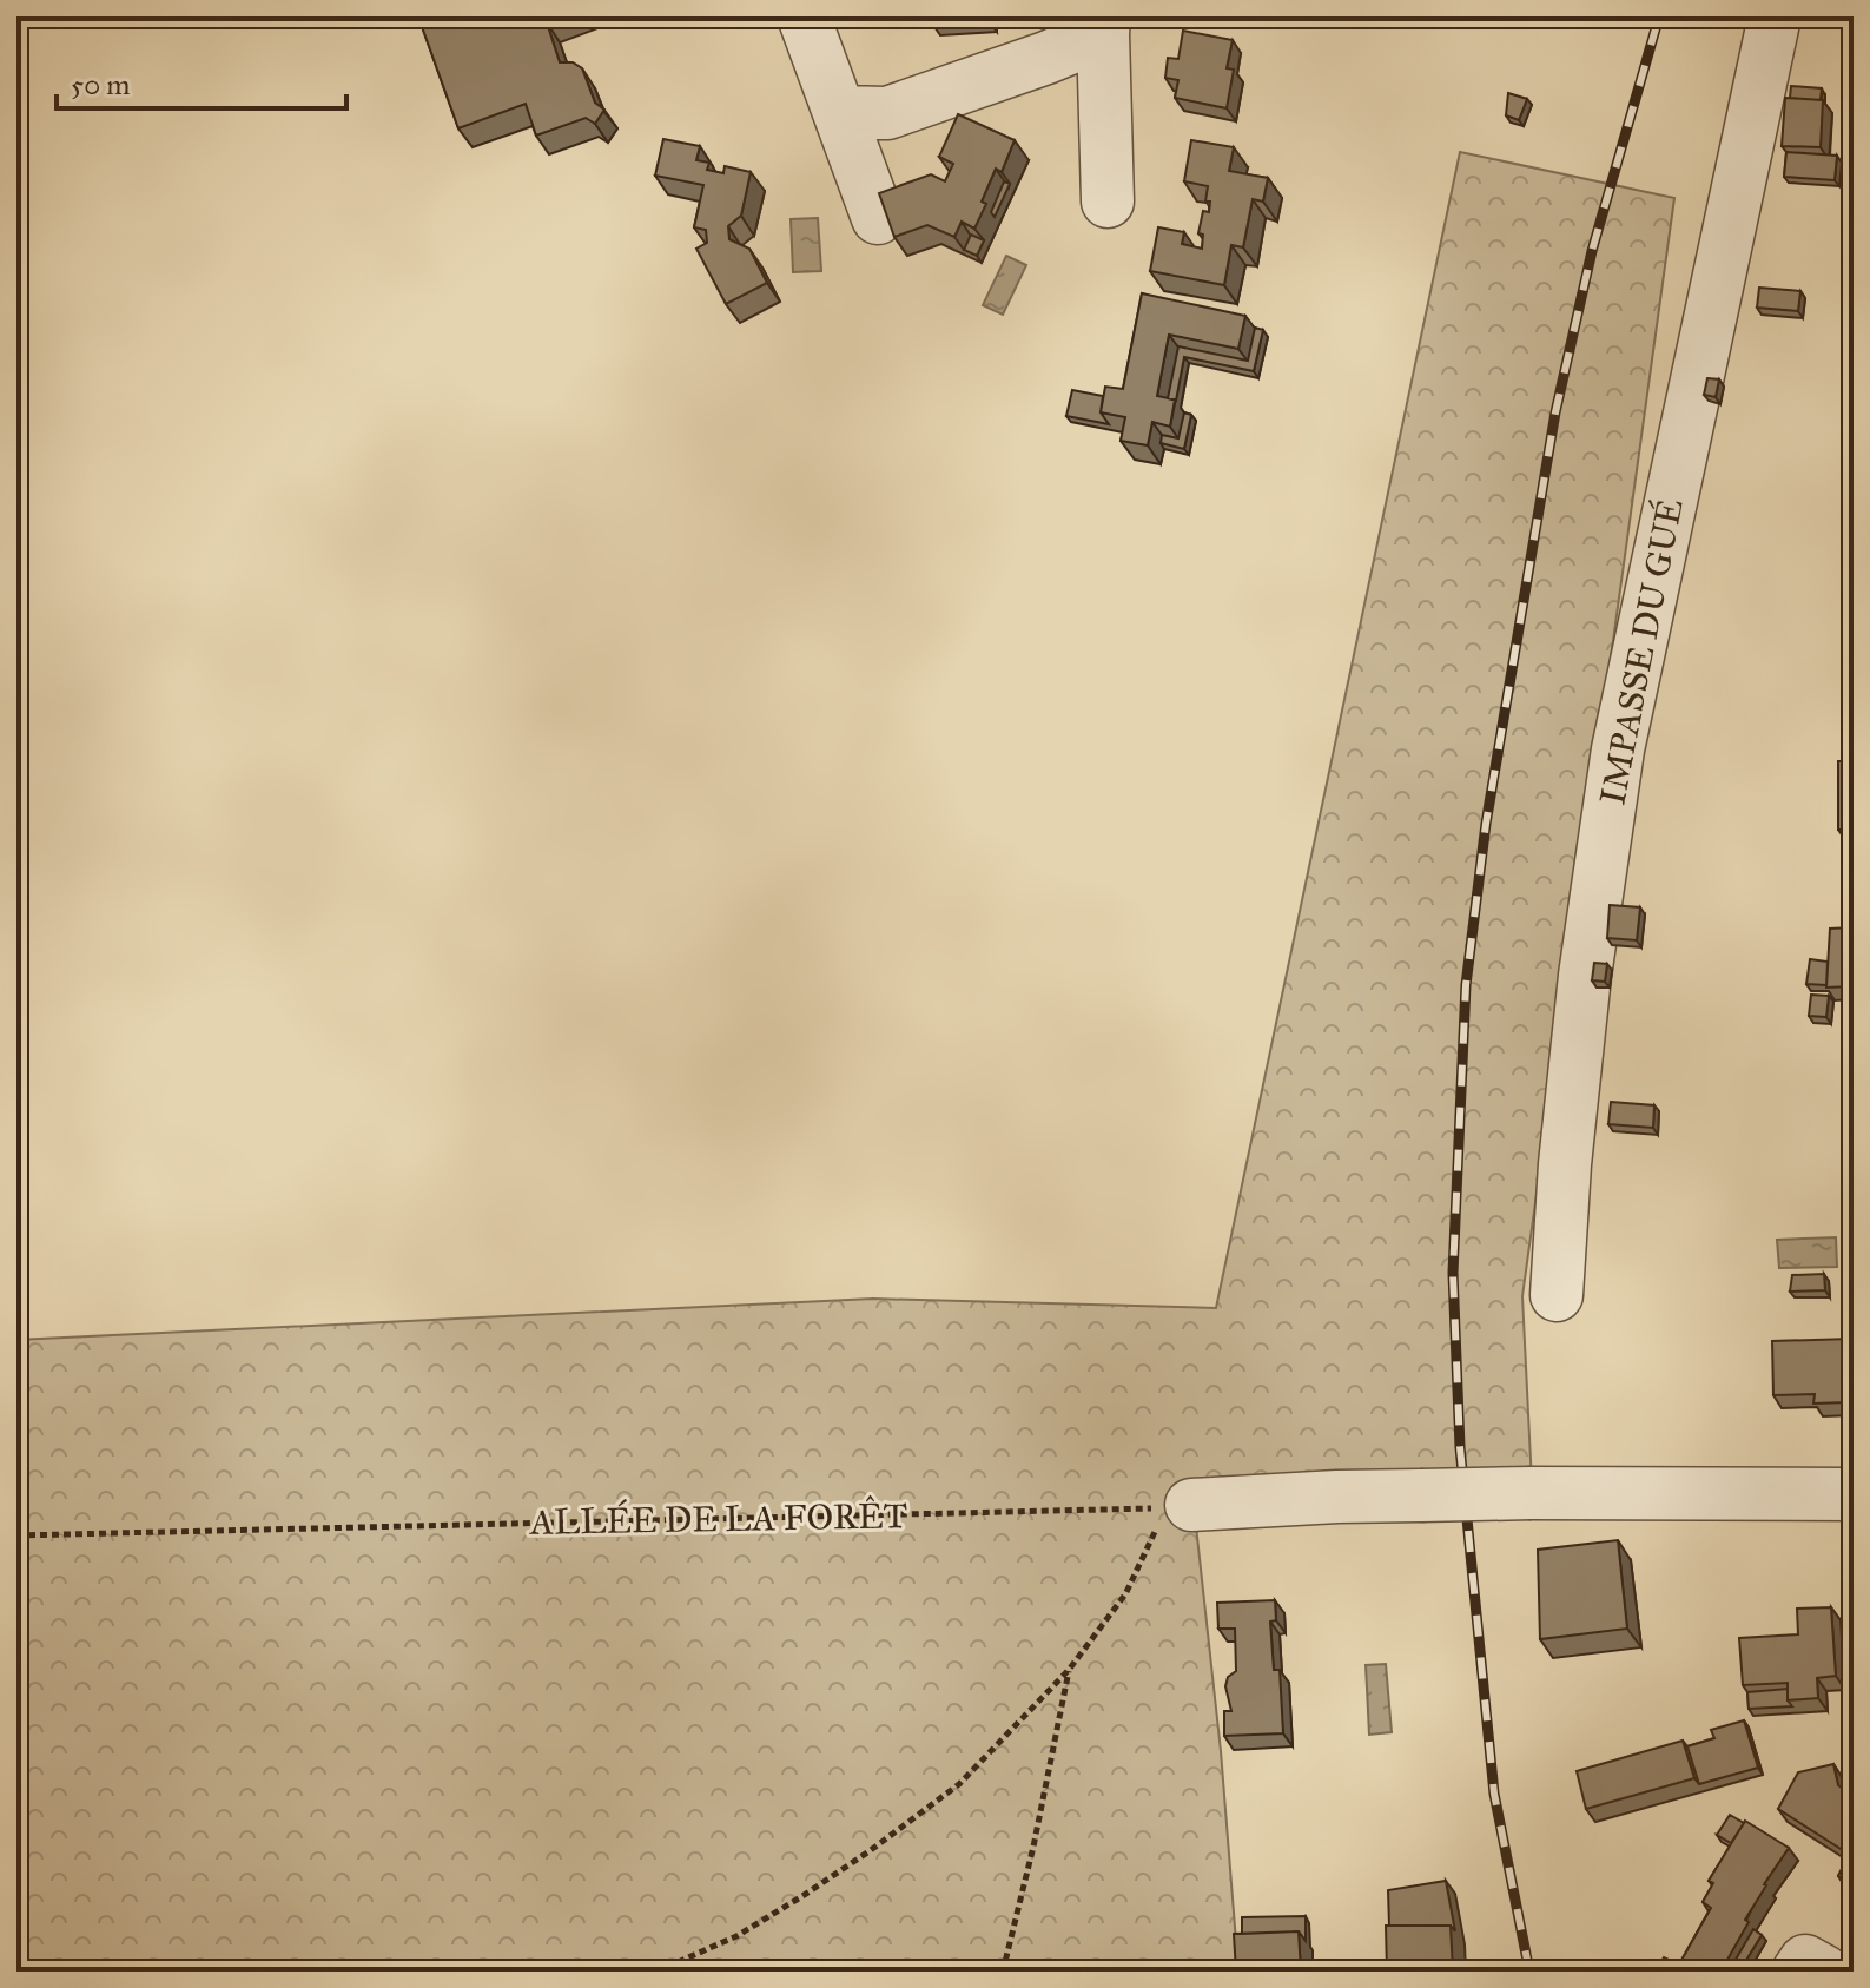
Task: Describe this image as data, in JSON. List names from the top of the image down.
{
  "streets": {
    "street": ["IMPASSE DU GUÉ"],
    "path": ["ALLÉE DE LA FORÊT"]
  },
  "scale_bar": "50 m"
}
